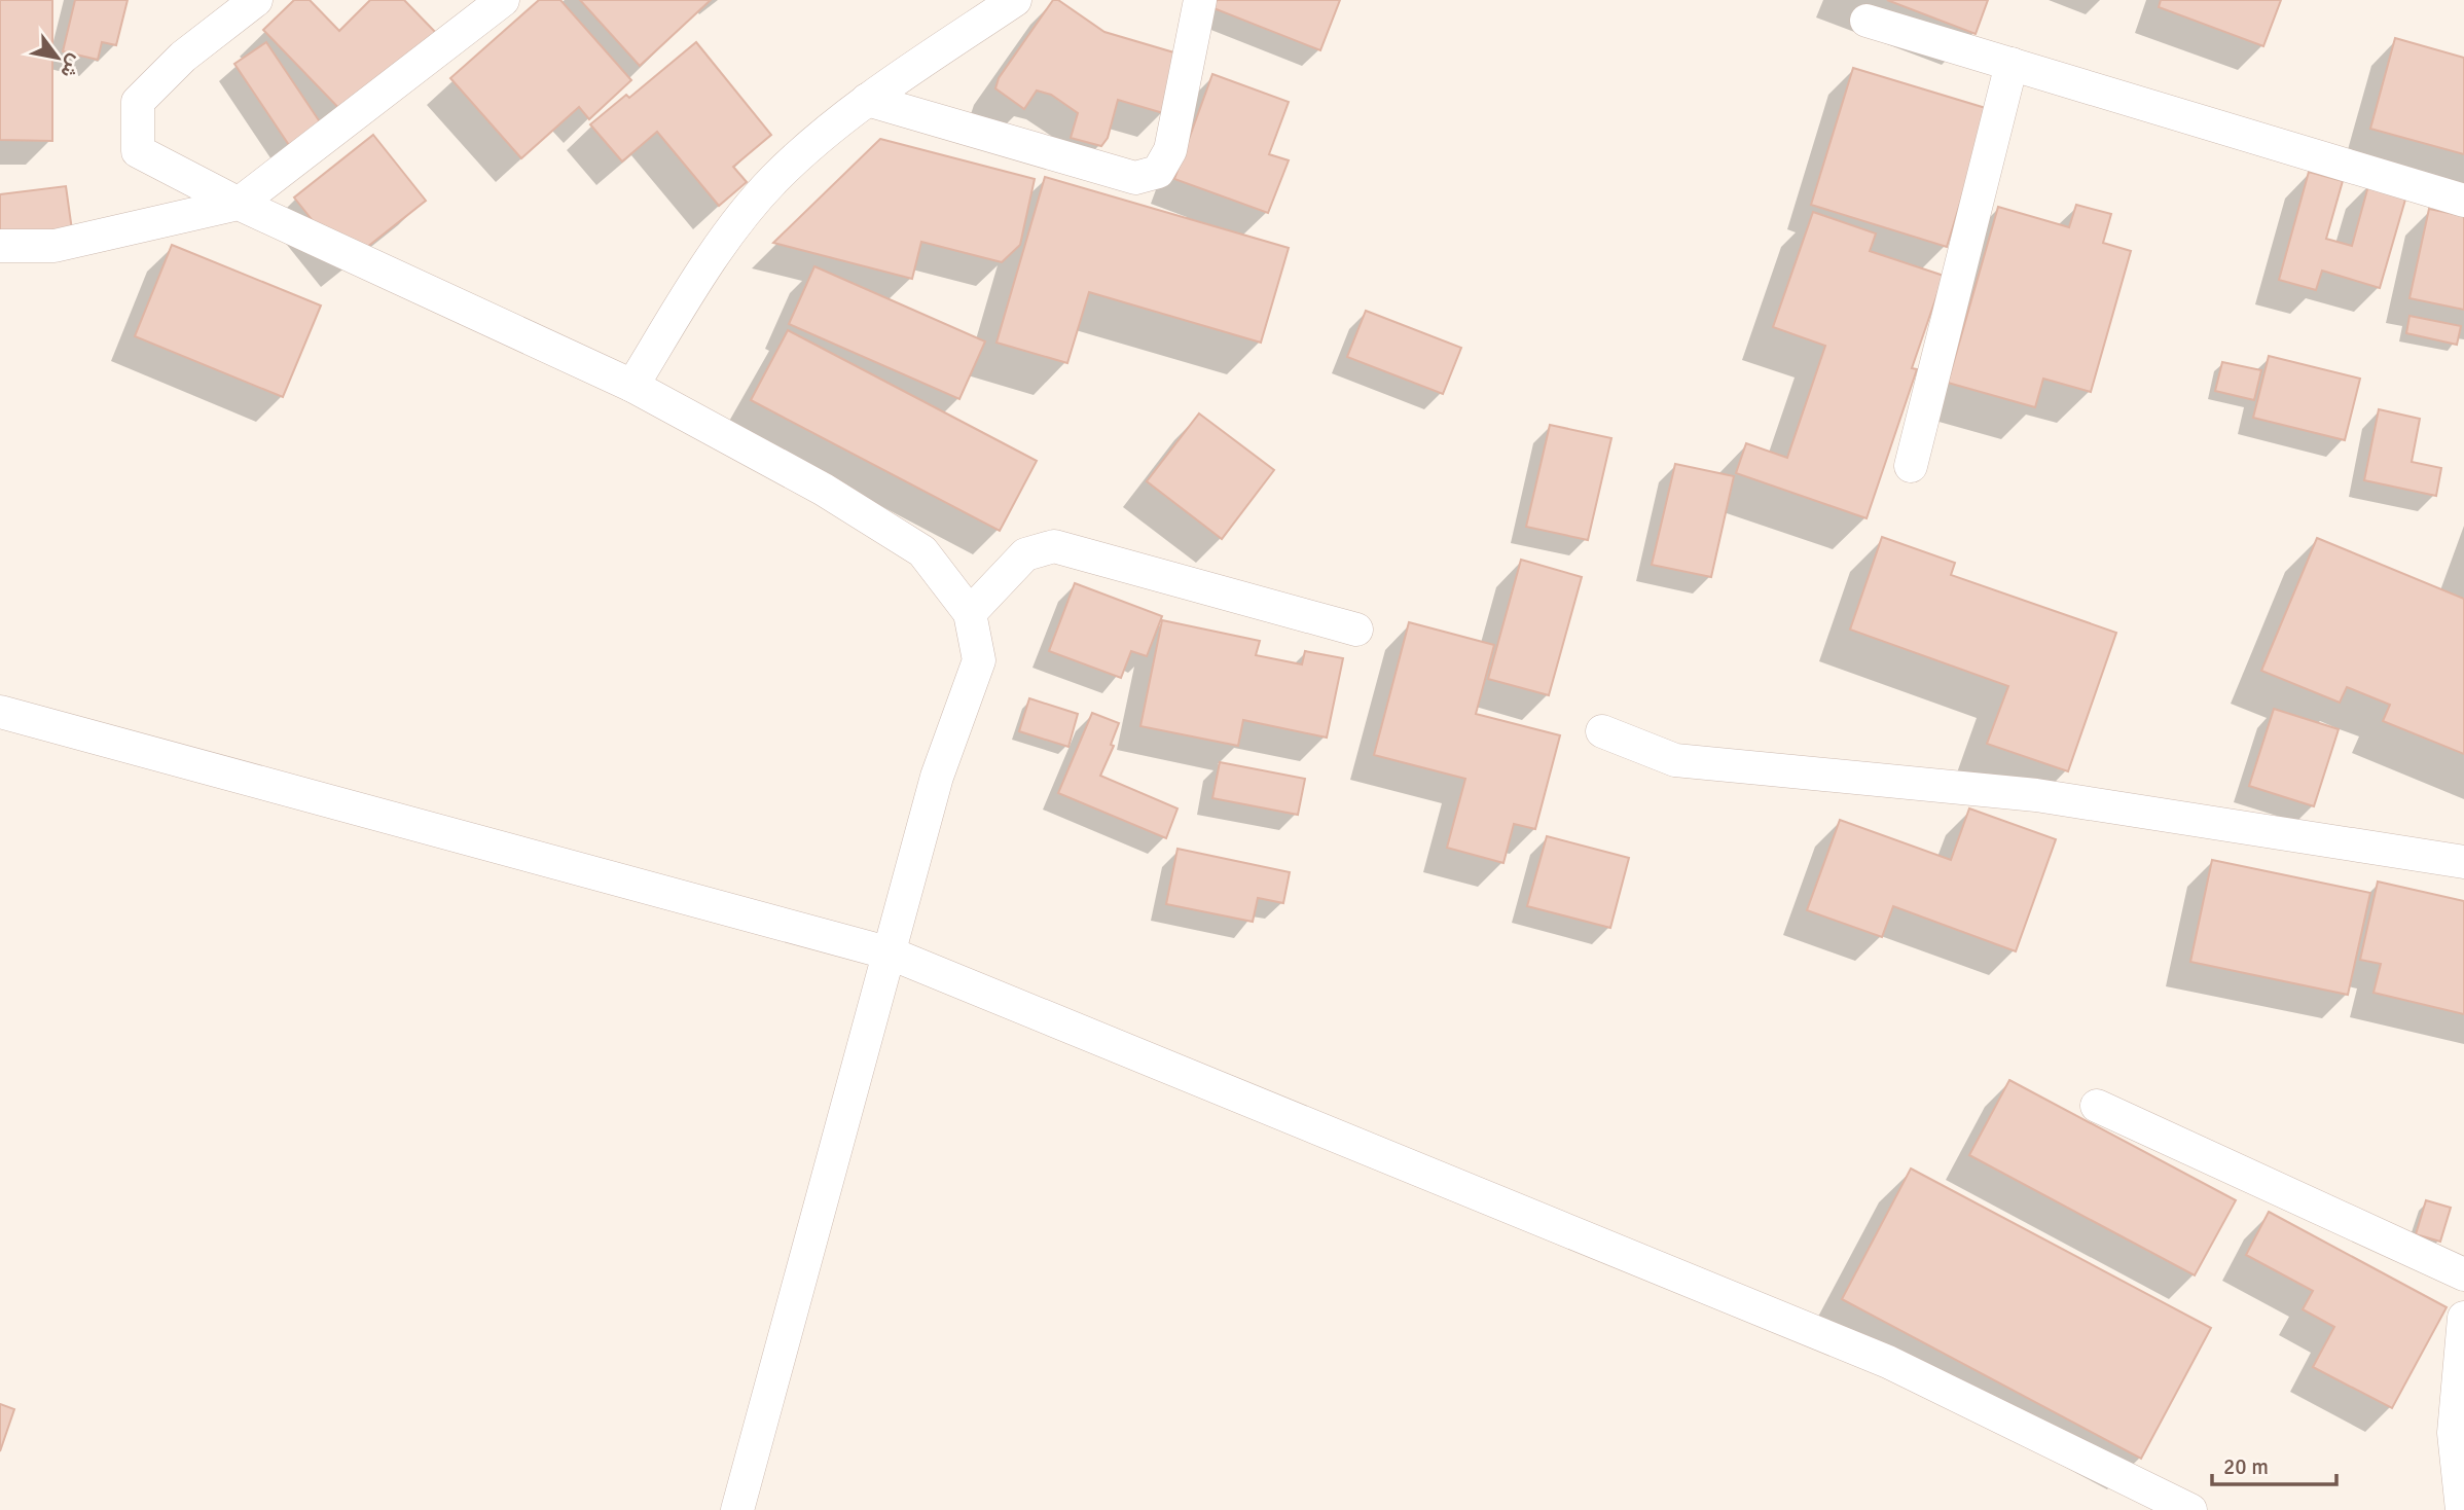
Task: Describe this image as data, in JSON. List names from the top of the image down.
{
  "scale_bar": "20 m",
  "north": "bottom right"
}
